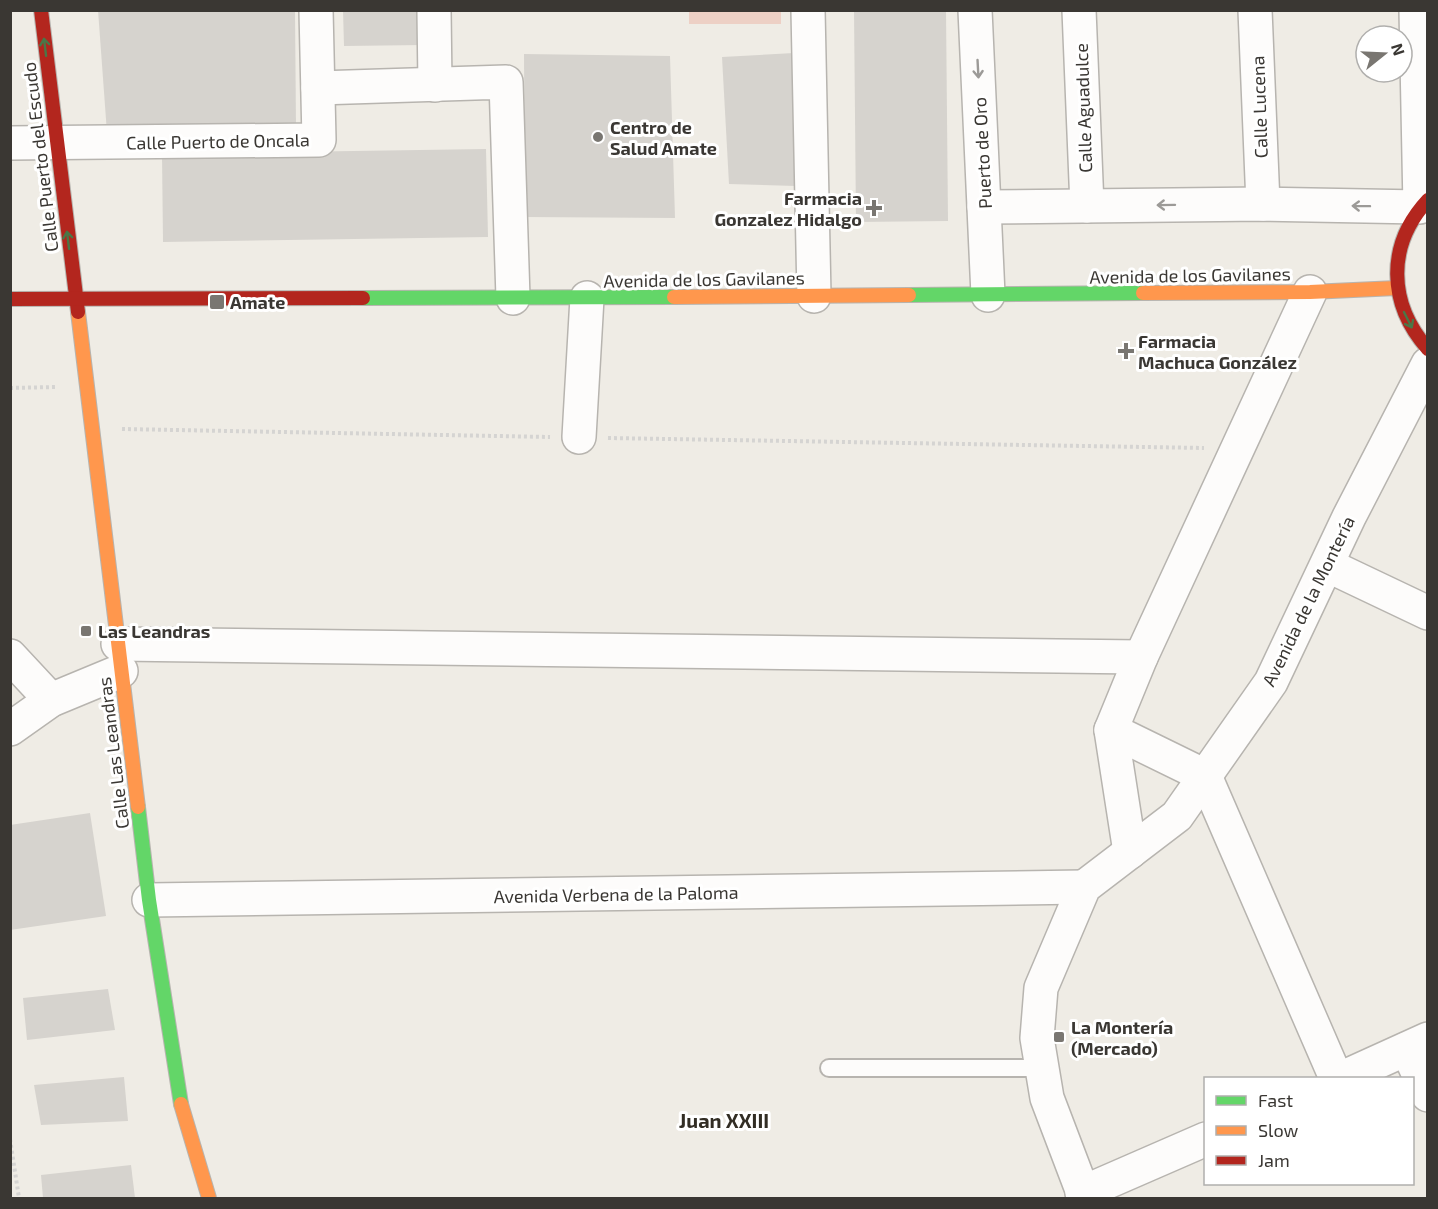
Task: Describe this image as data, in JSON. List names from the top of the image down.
{
  "streets": {
    "street": [
      "Calle Lucena",
      "Calle Aguadulce",
      "Calle Puerto de Oncala",
      "Puerto de Oro",
      "Calle Puerto del Escudo",
      "Avenida de los Gavilanes",
      "Avenida de la Montería",
      "Calle Las Leandras",
      "Avenida Verbena de la Paloma"
    ]
  },
  "crossings": [
    ["Calle Puerto de Oncala", "Calle Puerto del Escudo"],
    ["Puerto de Oro", "Avenida de los Gavilanes"],
    ["Calle Puerto del Escudo", "Avenida de los Gavilanes"],
    ["Calle Puerto del Escudo", "Calle Las Leandras"],
    ["Avenida de los Gavilanes", "Calle Las Leandras"],
    ["Avenida de la Montería", "Avenida Verbena de la Paloma"],
    ["Calle Las Leandras", "Avenida Verbena de la Paloma"]
  ],
  "one_way": ["Calle Puerto del Escudo"],
  "districts": ["Juan XXIII"],
  "places": {
    "other": ["Centro de Salud Amate"],
    "health": ["Farmacia Gonzalez Hidalgo", "Farmacia Machuca González"],
    "transit": ["Amate", "Las Leandras", "La Montería (Mercado)"]
  },
  "legend": ["Fast", "Slow", "Jam"],
  "north": "right"
}
